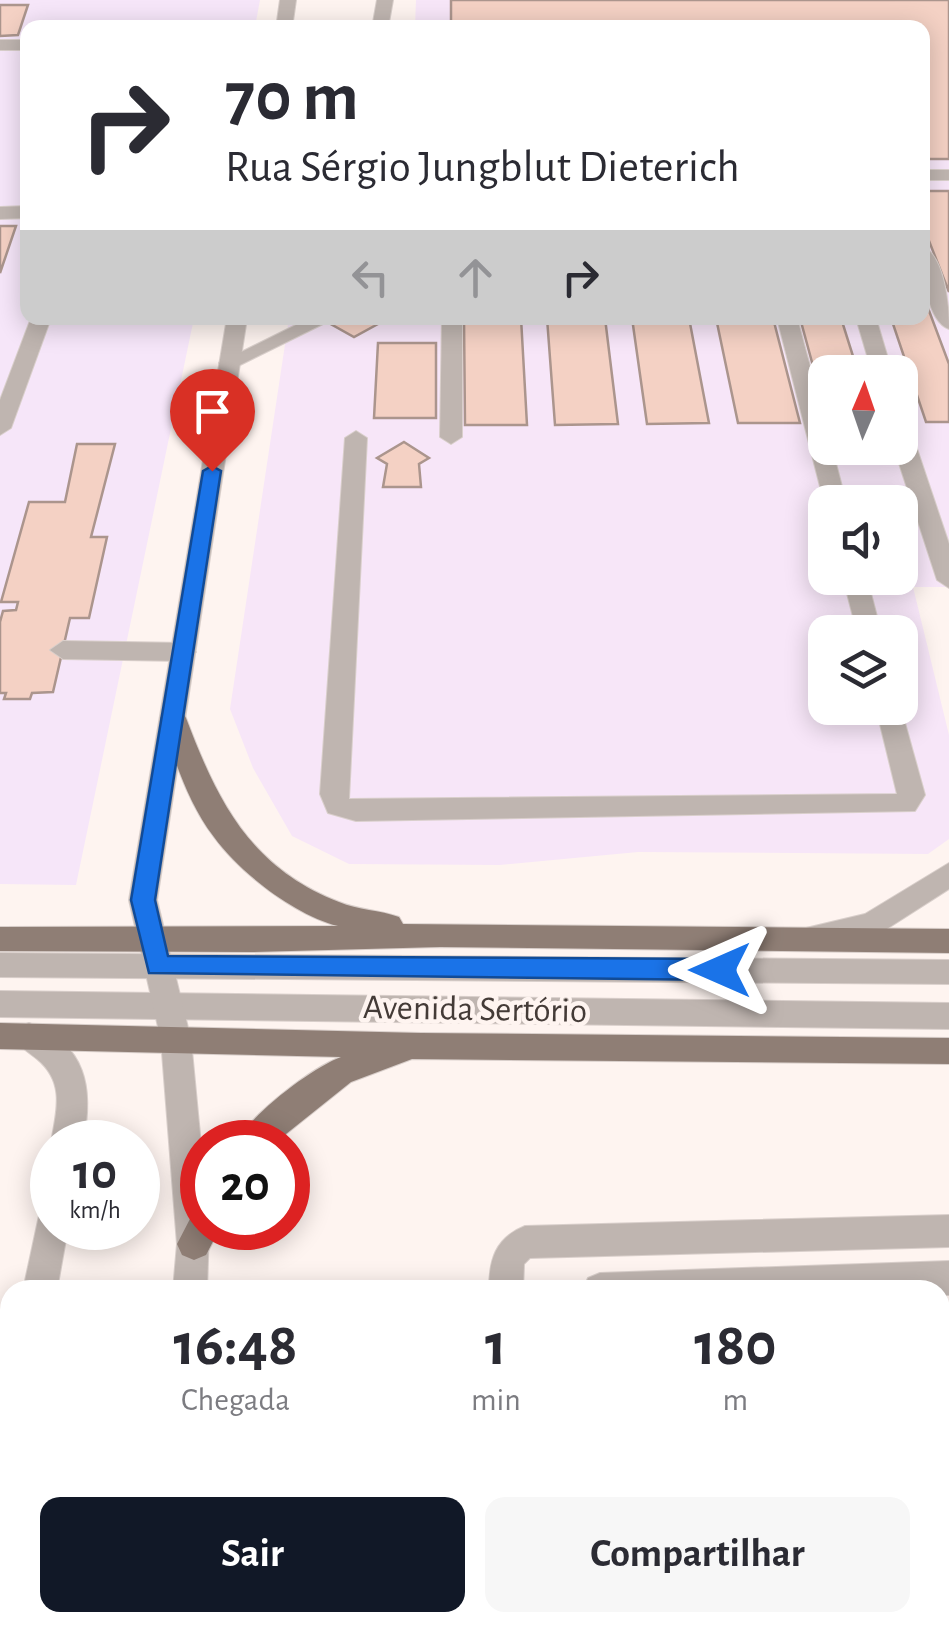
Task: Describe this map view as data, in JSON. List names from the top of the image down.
{
  "streets": {
    "main road": ["Avenida Sertório"]
  },
  "north": "top",
  "page": {
    "turn": ["70 m", "Rua Sérgio Jungblut Dieterich"],
    "speed": "10 km/h",
    "limit": "20",
    "eta": [
      "16:48",
      "Chegada",
      "1",
      "min",
      "180",
      "m"
    ],
    "buttons": ["Sair", "Compartilhar"]
  }
}
